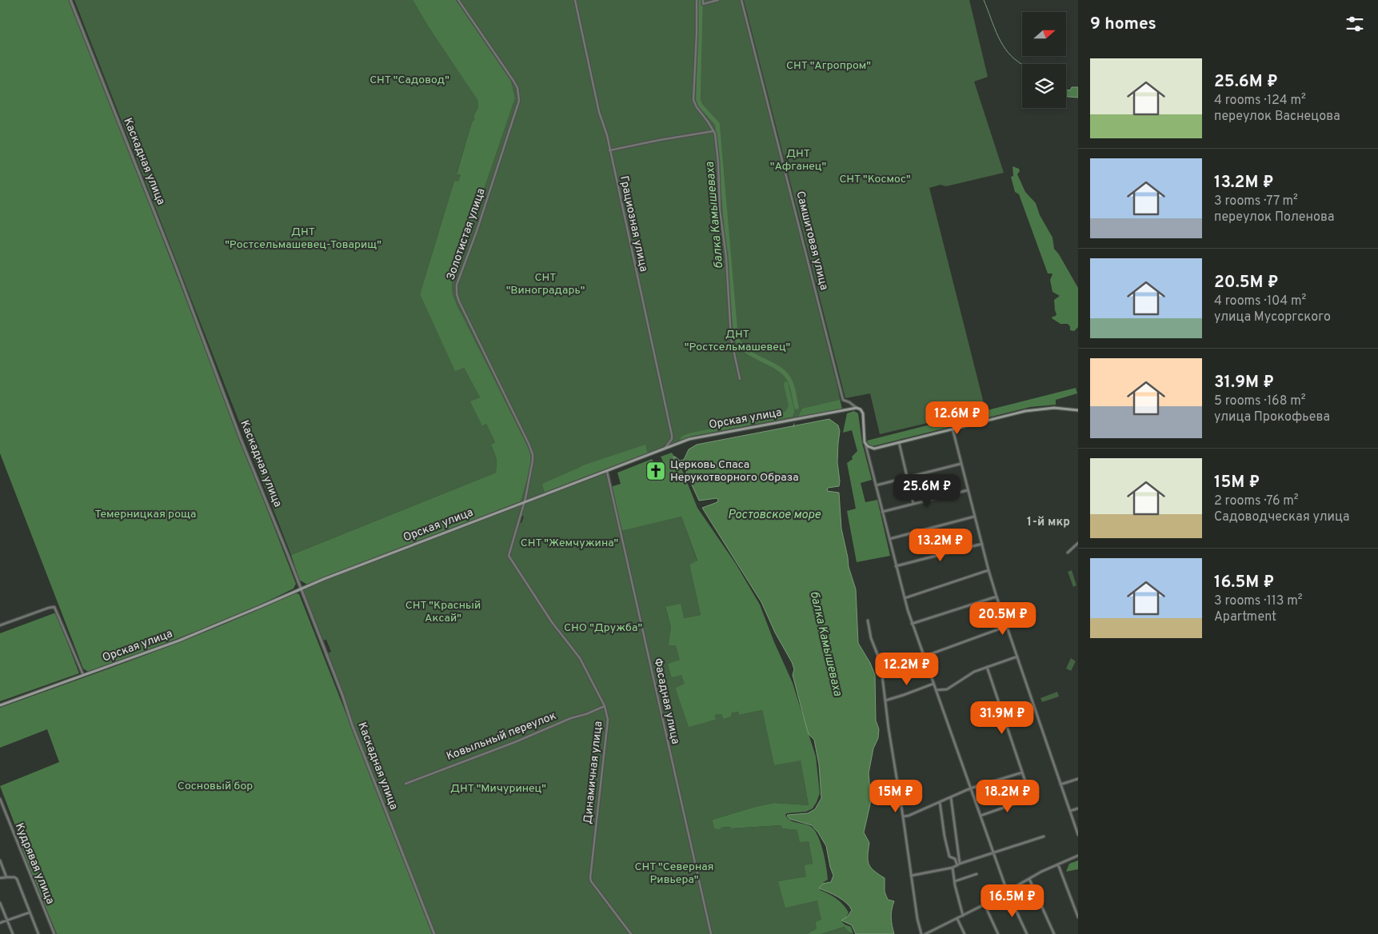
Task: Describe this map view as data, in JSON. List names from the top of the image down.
{
  "streets": {
    "main road": ["Орская улица"],
    "street": [
      "Каскадная улица",
      "Грациозная улица",
      "Золотистая улица",
      "Самшитовая улица",
      "Фасадная улица",
      "Ковыльный переулок",
      "Динамичная улица",
      "Кудрявая улица"
    ]
  },
  "crossings": [
    ["Каскадная улица", "Орская улица"],
    ["Грациозная улица", "Орская улица"],
    ["Золотистая улица", "Орская улица"],
    ["Золотистая улица", "Динамичная улица"],
    ["Самшитовая улица", "Орская улица"],
    ["Орская улица", "Фасадная улица"],
    ["Орская улица", "Динамичная улица"],
    ["Ковыльный переулок", "Динамичная улица"]
  ],
  "districts": ["1-й мкр"],
  "water": ["балка Камышеваха", "Ростовское море"],
  "parks": [
    "СНТ \"Агропром\"",
    "СНТ \"Садовод\"",
    "ДНТ \"Афганец\"",
    "СНТ \"Космос\"",
    "ДНТ \"Ростсельмашевец-Товарищ\"",
    "СНТ \"Виноградарь\"",
    "ДНТ \"Ростсельмашевец\"",
    "Темерницкая роща",
    "СНТ \"Жемчужина\"",
    "СНТ \"Красный Аксай\"",
    "СНО \"Дружба\"",
    "Сосновый бор",
    "ДНТ \"Мичуринец\"",
    "СНТ \"Северная Ривьера\""
  ],
  "places": {
    "church": ["Церковь Спаса Нерукотворного Образа"]
  },
  "north": "right",
  "page": {
    "heading": "9 homes",
    "list": [
      {
        "name": "25.6M ₽",
        "note": "4 rooms · 124 m² · переулок Васнецова"
      },
      {
        "name": "13.2M ₽",
        "note": "3 rooms · 77 m² · переулок Поленова"
      },
      {
        "name": "20.5M ₽",
        "note": "4 rooms · 104 m² · улица Мусоргского"
      },
      {
        "name": "31.9M ₽",
        "note": "5 rooms · 168 m² · улица Прокофьева"
      },
      {
        "name": "15M ₽",
        "note": "2 rooms · 76 m² · Садоводческая улица"
      },
      {
        "name": "16.5M ₽",
        "note": "3 rooms · 113 m² · Apartment"
      }
    ],
    "price": [
      "12.6M ₽",
      "25.6M ₽",
      "13.2M ₽",
      "20.5M ₽",
      "12.2M ₽",
      "31.9M ₽",
      "15M ₽",
      "18.2M ₽",
      "16.5M ₽"
    ]
  }
}
